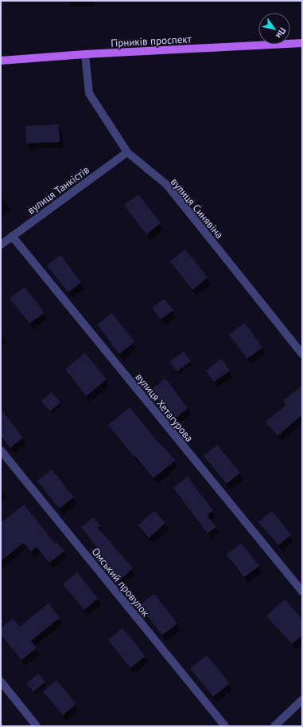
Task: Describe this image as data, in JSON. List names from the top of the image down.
{
  "streets": {
    "main road": ["Гірників проспект"],
    "street": [
      "вулиця Танкістів",
      "вулиця Синявіна",
      "вулиця Хетагурова",
      "Омський провулок"
    ]
  },
  "crossings": [
    ["Гірників проспект", "вулиця Синявіна"],
    ["вулиця Танкістів", "вулиця Синявіна"],
    ["вулиця Танкістів", "вулиця Хетагурова"]
  ],
  "north": "bottom right"
}
